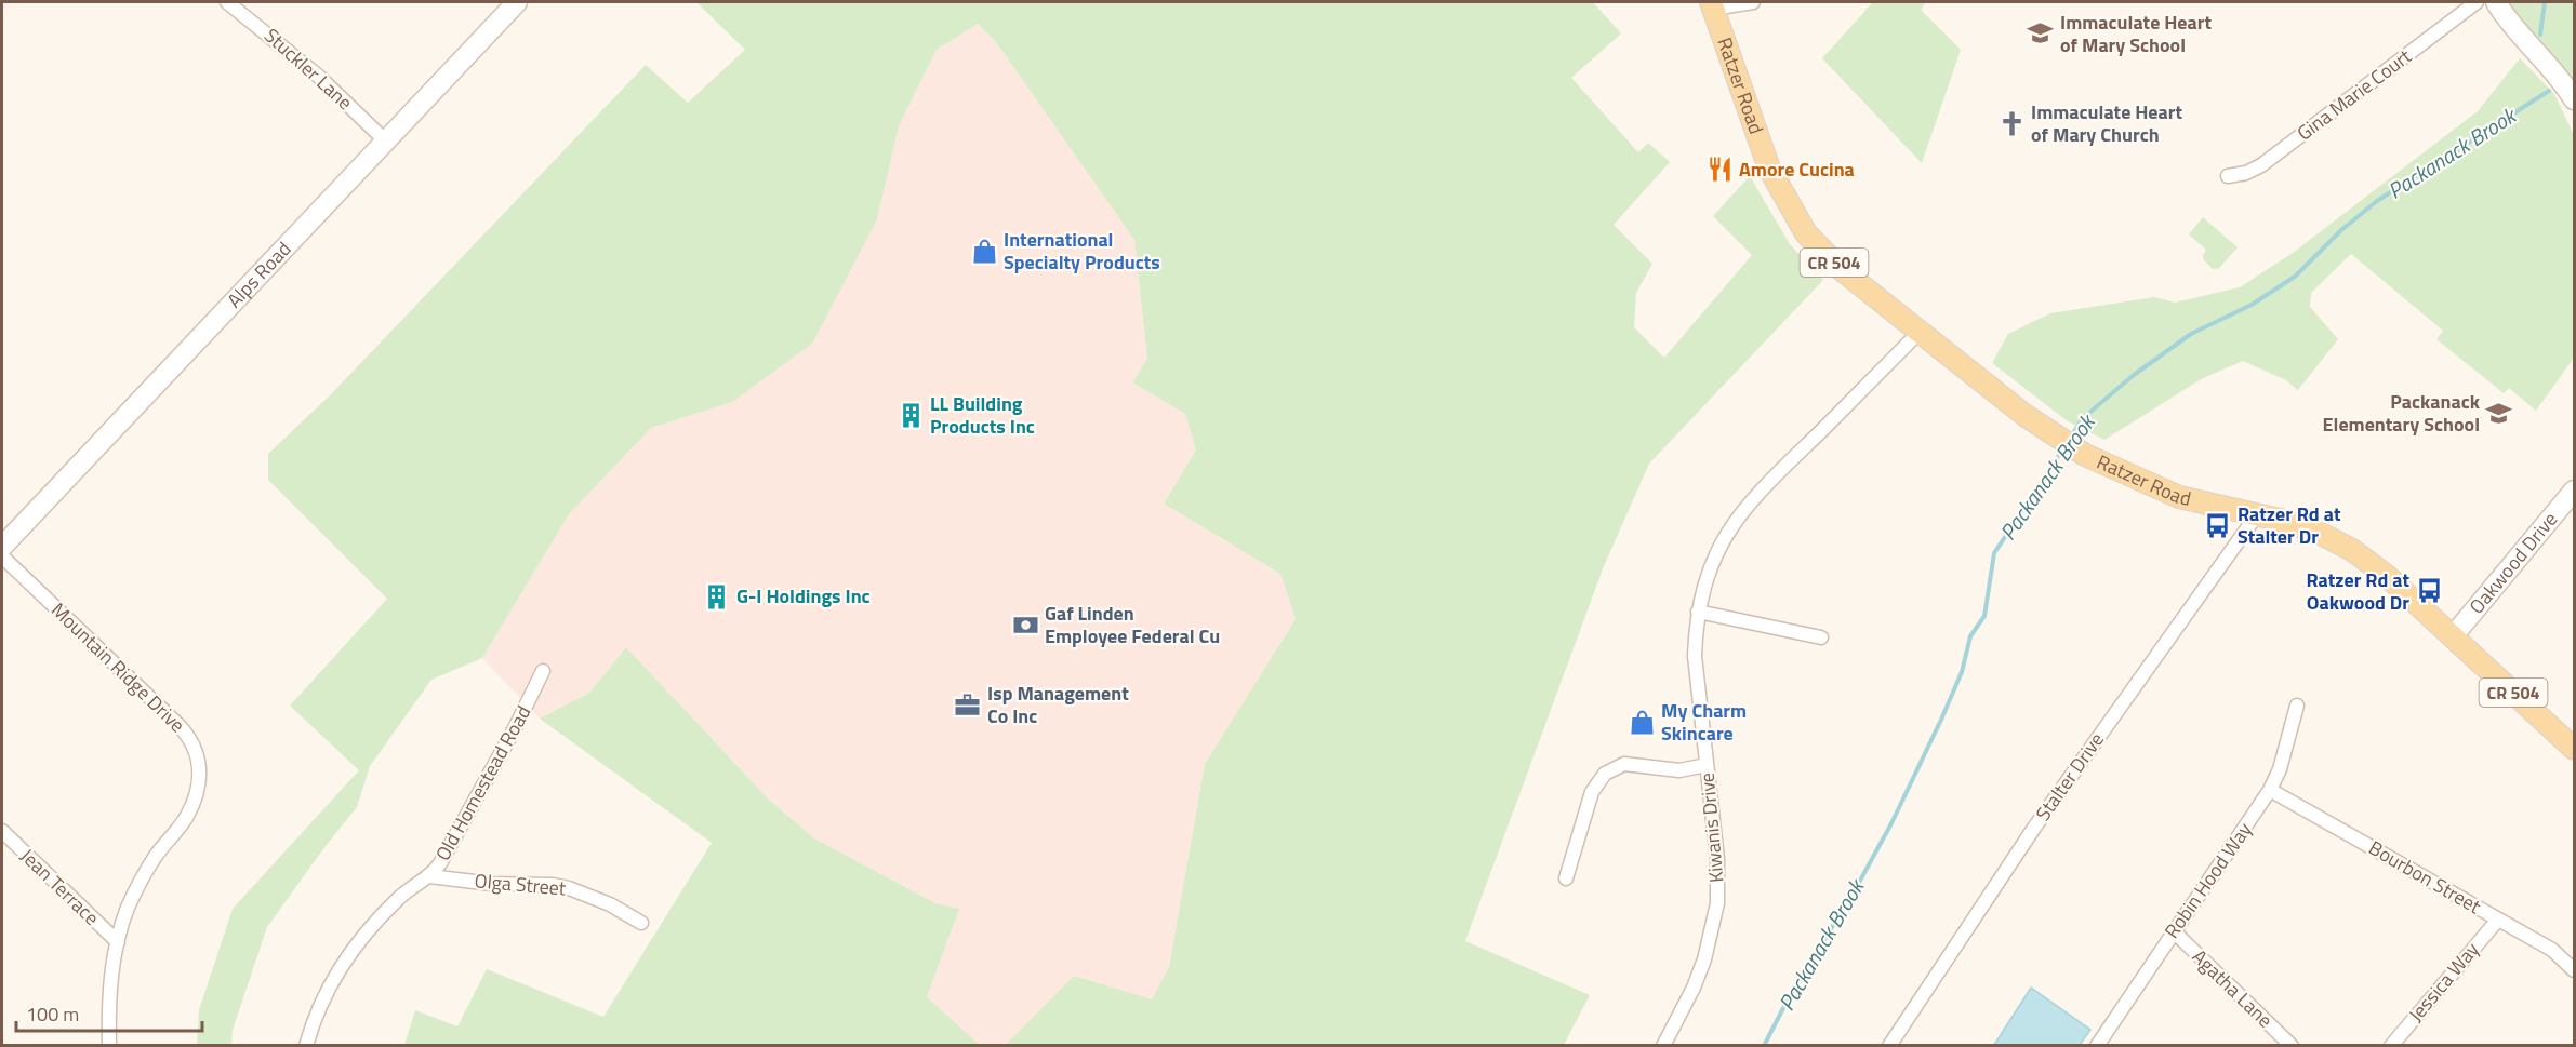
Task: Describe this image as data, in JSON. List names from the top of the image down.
{
  "streets": {
    "main road": [
      "Ratzer Road",
      "CR 504",
      "Alps Road",
      "Oakwood Drive"
    ],
    "street": [
      "Stuckler Lane",
      "Gina Marie Court",
      "Mountain Ridge Drive",
      "Stalter Drive",
      "Old Homestead Road",
      "Kiwanis Drive",
      "Bourbon Street",
      "Robin Hood Way",
      "Olga Street",
      "Jean Terrace",
      "Jessica Way",
      "Agatha Lane"
    ]
  },
  "crossings": [
    ["Stuckler Lane", "Alps Road"],
    ["Ratzer Road", "Oakwood Drive"],
    ["Ratzer Road", "Stalter Drive"],
    ["Ratzer Road", "Kiwanis Drive"],
    ["Mountain Ridge Drive", "Jean Terrace"],
    ["Old Homestead Road", "Olga Street"],
    ["Bourbon Street", "Robin Hood Way"],
    ["Bourbon Street", "Jessica Way"],
    ["Robin Hood Way", "Agatha Lane"]
  ],
  "water": ["Packanack Brook"],
  "places": {
    "school or university": ["Immaculate Heart of Mary School", "Packanack Elementary School"],
    "church": ["Immaculate Heart of Mary Church"],
    "restaurant": ["Amore Cucina"],
    "shop": ["International Specialty Products", "My Charm Skincare"],
    "building": ["LL Building Products Inc", "G-I Holdings Inc"],
    "bus stop": ["Ratzer Rd at Stalter Dr", "Ratzer Rd at Oakwood Dr"],
    "bank": ["Gaf Linden Employee Federal Cu"],
    "office": ["Isp Management Co Inc"]
  },
  "scale_bar": "100 m"
}
